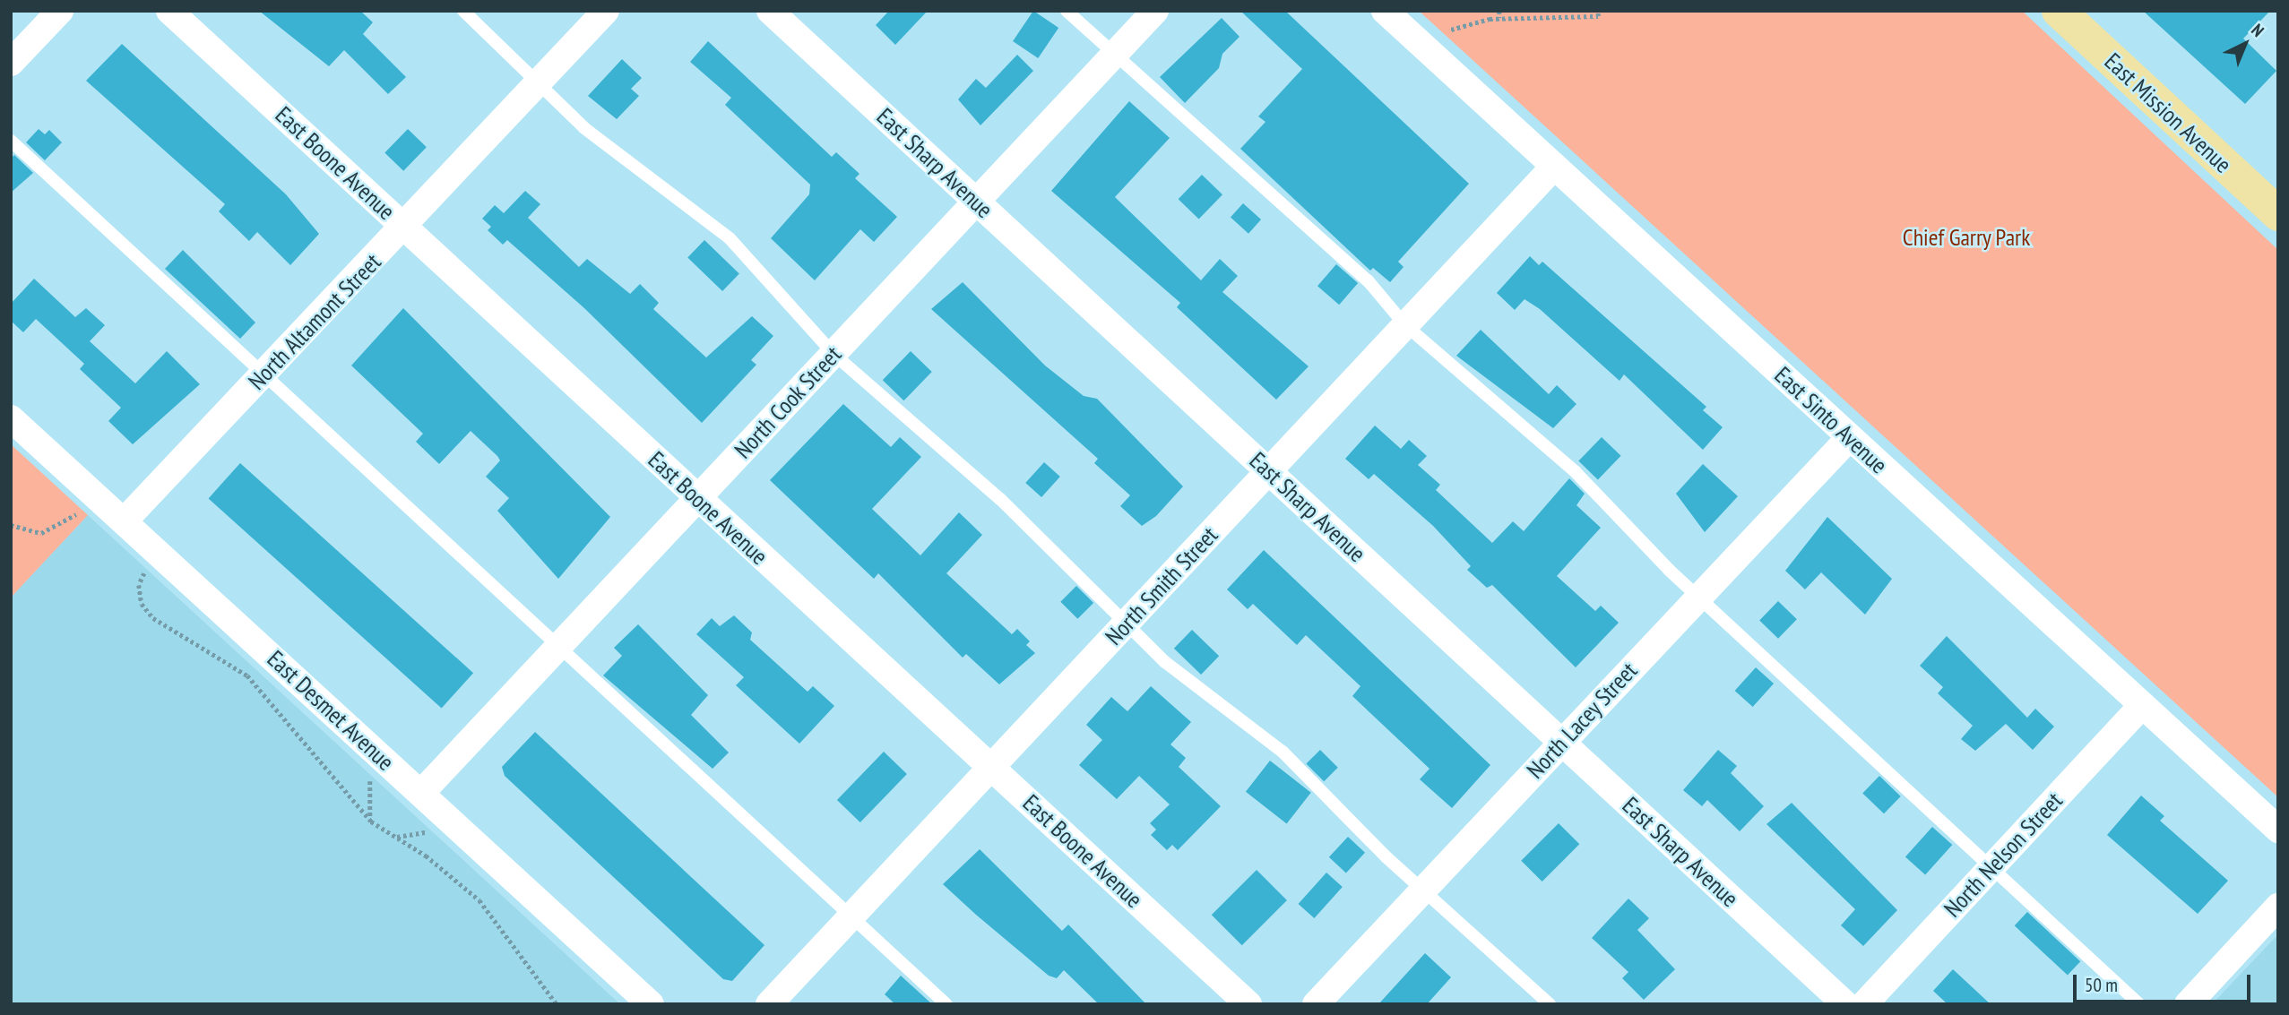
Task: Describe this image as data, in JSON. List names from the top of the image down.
{
  "streets": {
    "main road": ["East Mission Avenue"],
    "street": [
      "East Boone Avenue",
      "East Sharp Avenue",
      "North Altamont Street",
      "North Cook Street",
      "East Sinto Avenue",
      "North Smith Street",
      "East Desmet Avenue",
      "North Lacey Street",
      "North Nelson Street"
    ]
  },
  "crossings": [
    ["East Boone Avenue", "North Altamont Street"],
    ["East Boone Avenue", "North Cook Street"],
    ["East Boone Avenue", "North Smith Street"],
    ["East Sharp Avenue", "North Cook Street"],
    ["East Sharp Avenue", "North Smith Street"],
    ["East Sharp Avenue", "North Lacey Street"],
    ["North Altamont Street", "East Desmet Avenue"],
    ["North Cook Street", "East Desmet Avenue"],
    ["East Sinto Avenue", "North Smith Street"],
    ["East Sinto Avenue", "North Lacey Street"],
    ["East Sinto Avenue", "North Nelson Street"]
  ],
  "parks": ["Chief Garry Park"],
  "scale_bar": "50 m",
  "north": "top right"
}
